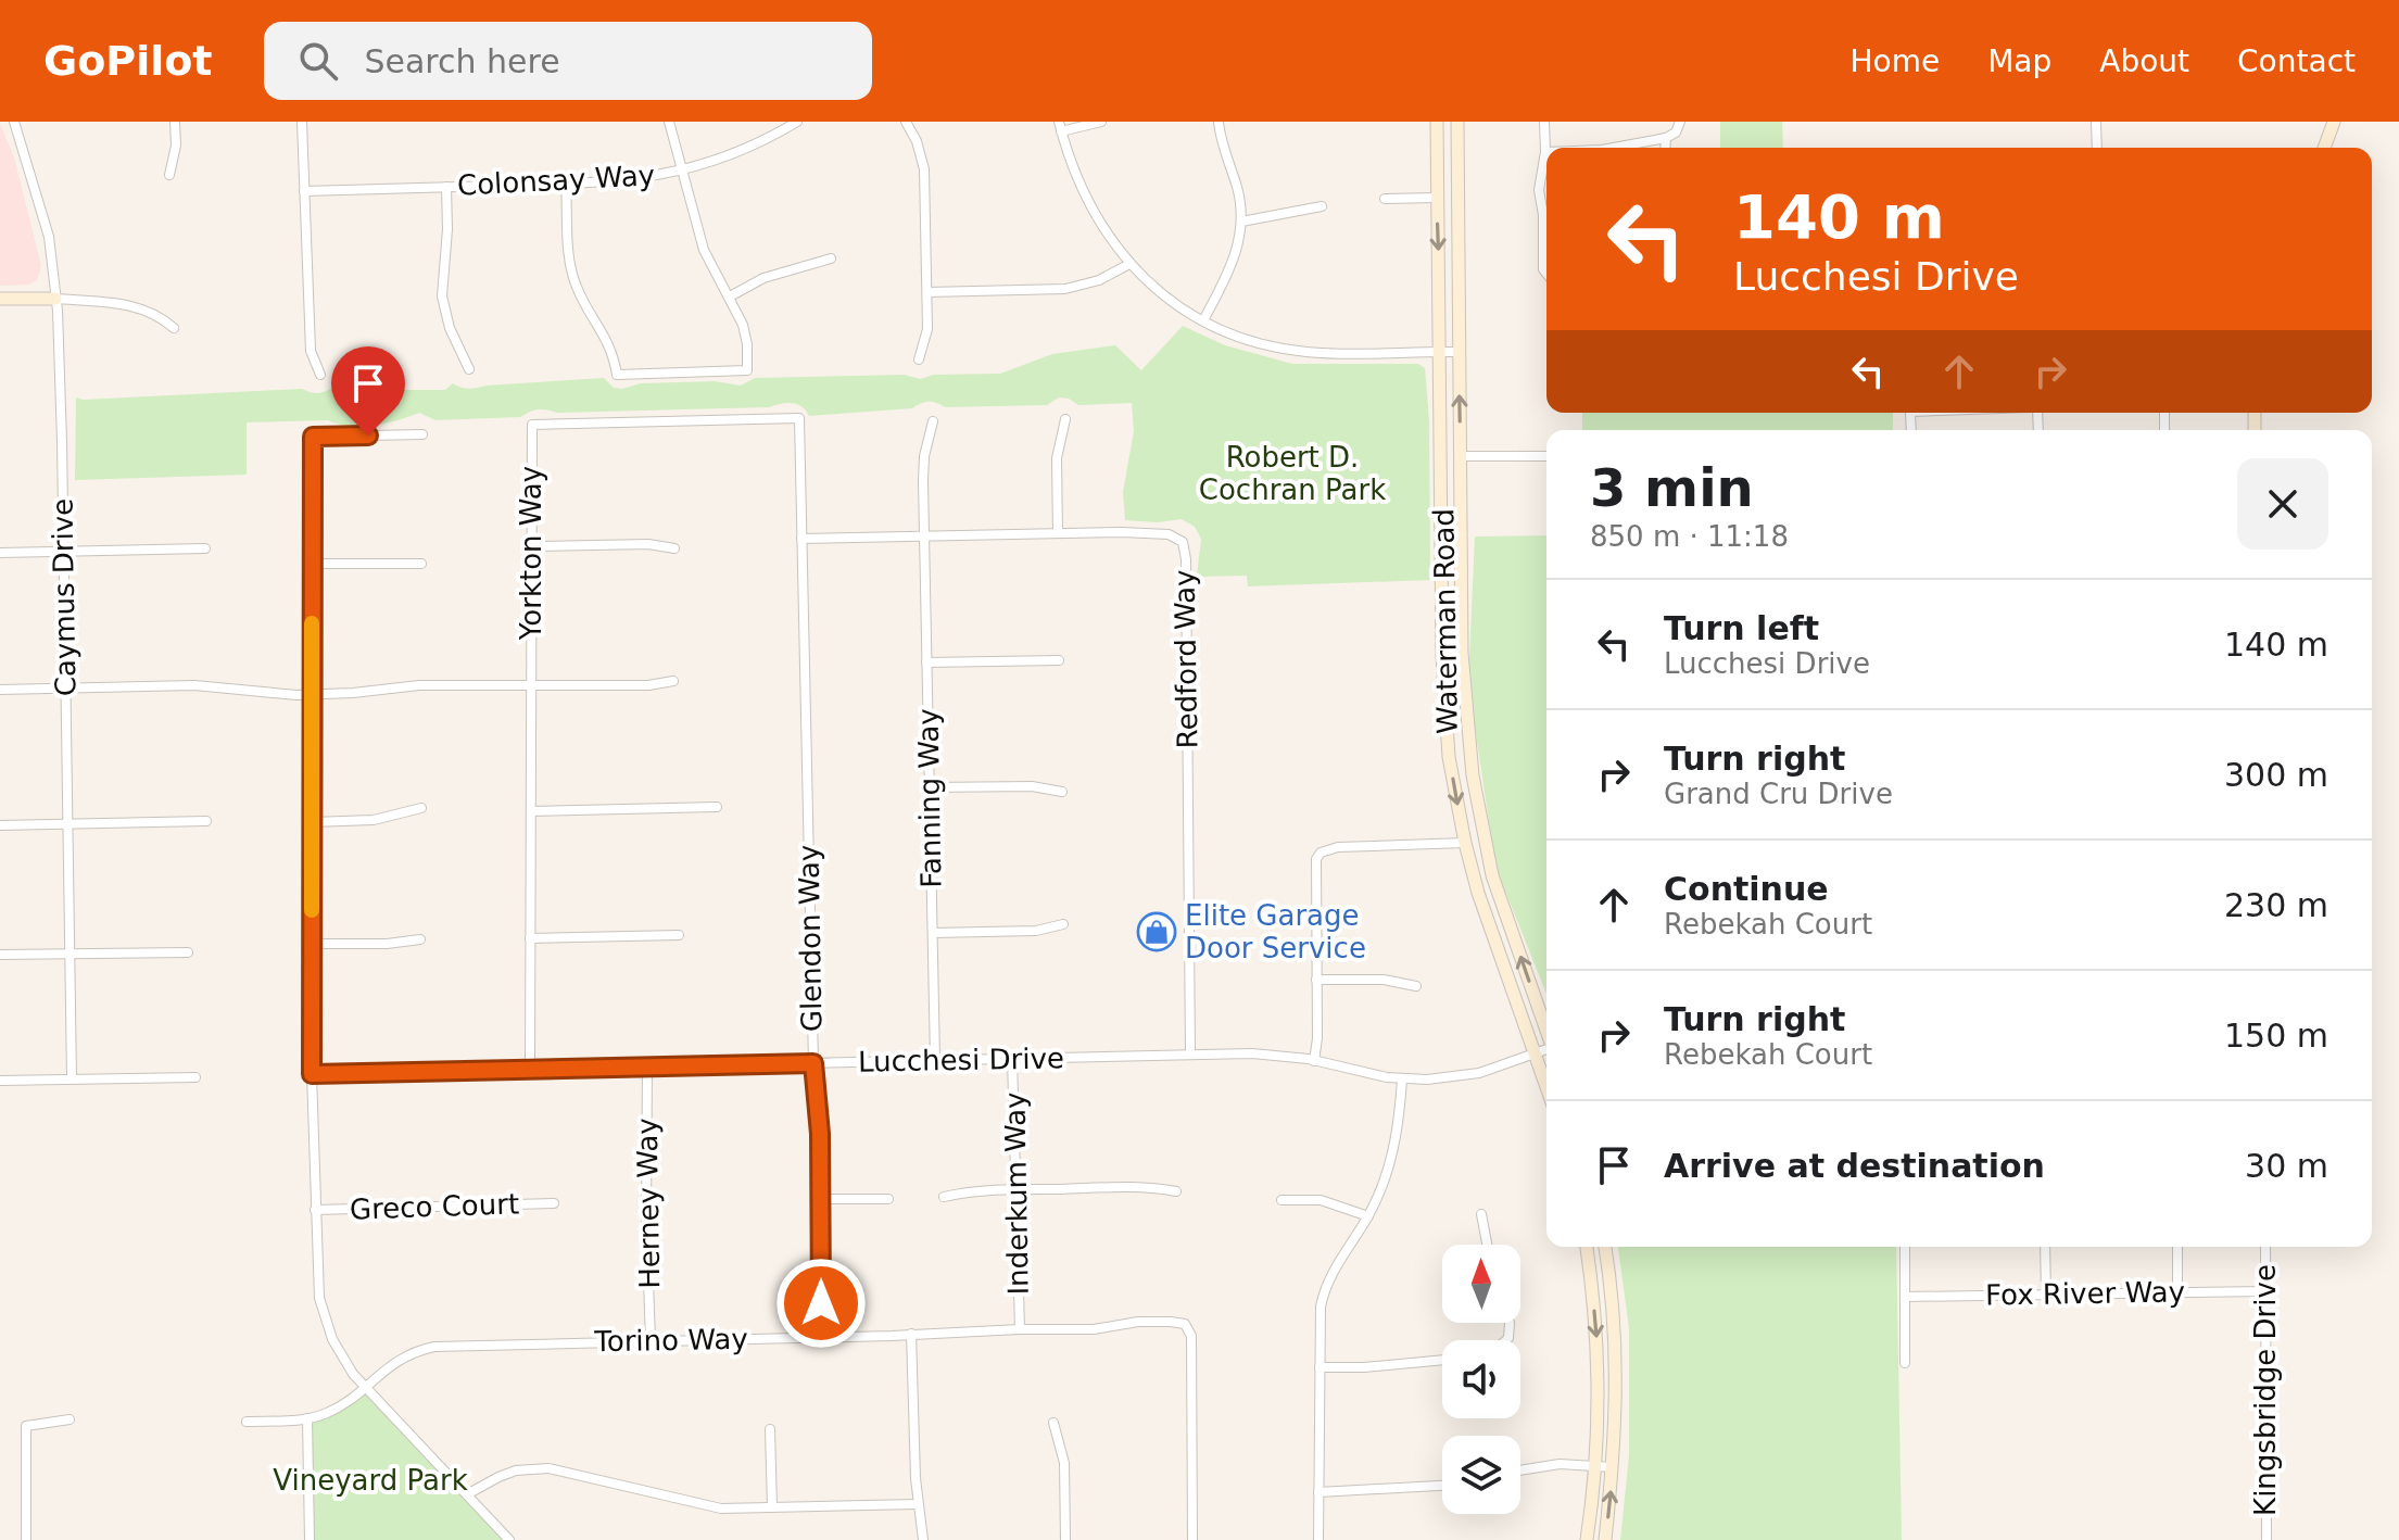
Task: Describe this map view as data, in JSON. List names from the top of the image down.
{
  "streets": {
    "street": [
      "Colonsay Way",
      "Yorkton Way",
      "Caymus Drive",
      "Waterman Road",
      "Redford Way",
      "Fanning Way",
      "Glendon Way",
      "Lucchesi Drive",
      "Inderkum Way",
      "Herney Way",
      "Greco Court",
      "Fox River Way",
      "Torino Way",
      "Kingsbridge Drive"
    ]
  },
  "crossings": [
    ["Yorkton Way", "Redford Way"],
    ["Yorkton Way", "Glendon Way"],
    ["Yorkton Way", "Lucchesi Drive"],
    ["Waterman Road", "Lucchesi Drive"],
    ["Redford Way", "Fanning Way"],
    ["Redford Way", "Glendon Way"],
    ["Redford Way", "Lucchesi Drive"],
    ["Fanning Way", "Lucchesi Drive"],
    ["Glendon Way", "Lucchesi Drive"],
    ["Glendon Way", "Torino Way"],
    ["Lucchesi Drive", "Inderkum Way"],
    ["Lucchesi Drive", "Herney Way"],
    ["Inderkum Way", "Torino Way"],
    ["Herney Way", "Torino Way"],
    ["Fox River Way", "Kingsbridge Drive"]
  ],
  "parks": ["Robert D. Cochran Park", "Vineyard Park"],
  "places": {
    "shop": ["Elite Garage Door Service"]
  },
  "north": "top",
  "page": {
    "header": "GoPilot",
    "search": "Search here",
    "nav": [
      "Home",
      "Map",
      "About",
      "Contact"
    ],
    "turn": ["140 m", "Lucchesi Drive"],
    "heading": ["3 min", "850 m · 11:18"],
    "list": [
      {
        "name": "Turn left",
        "note": "Lucchesi Drive",
        "value": "140 m"
      },
      {
        "name": "Turn right",
        "note": "Grand Cru Drive",
        "value": "300 m"
      },
      {
        "name": "Continue",
        "note": "Rebekah Court",
        "value": "230 m"
      },
      {
        "name": "Turn right",
        "note": "Rebekah Court",
        "value": "150 m"
      },
      {
        "name": "Arrive at destination",
        "value": "30 m"
      }
    ]
  }
}
